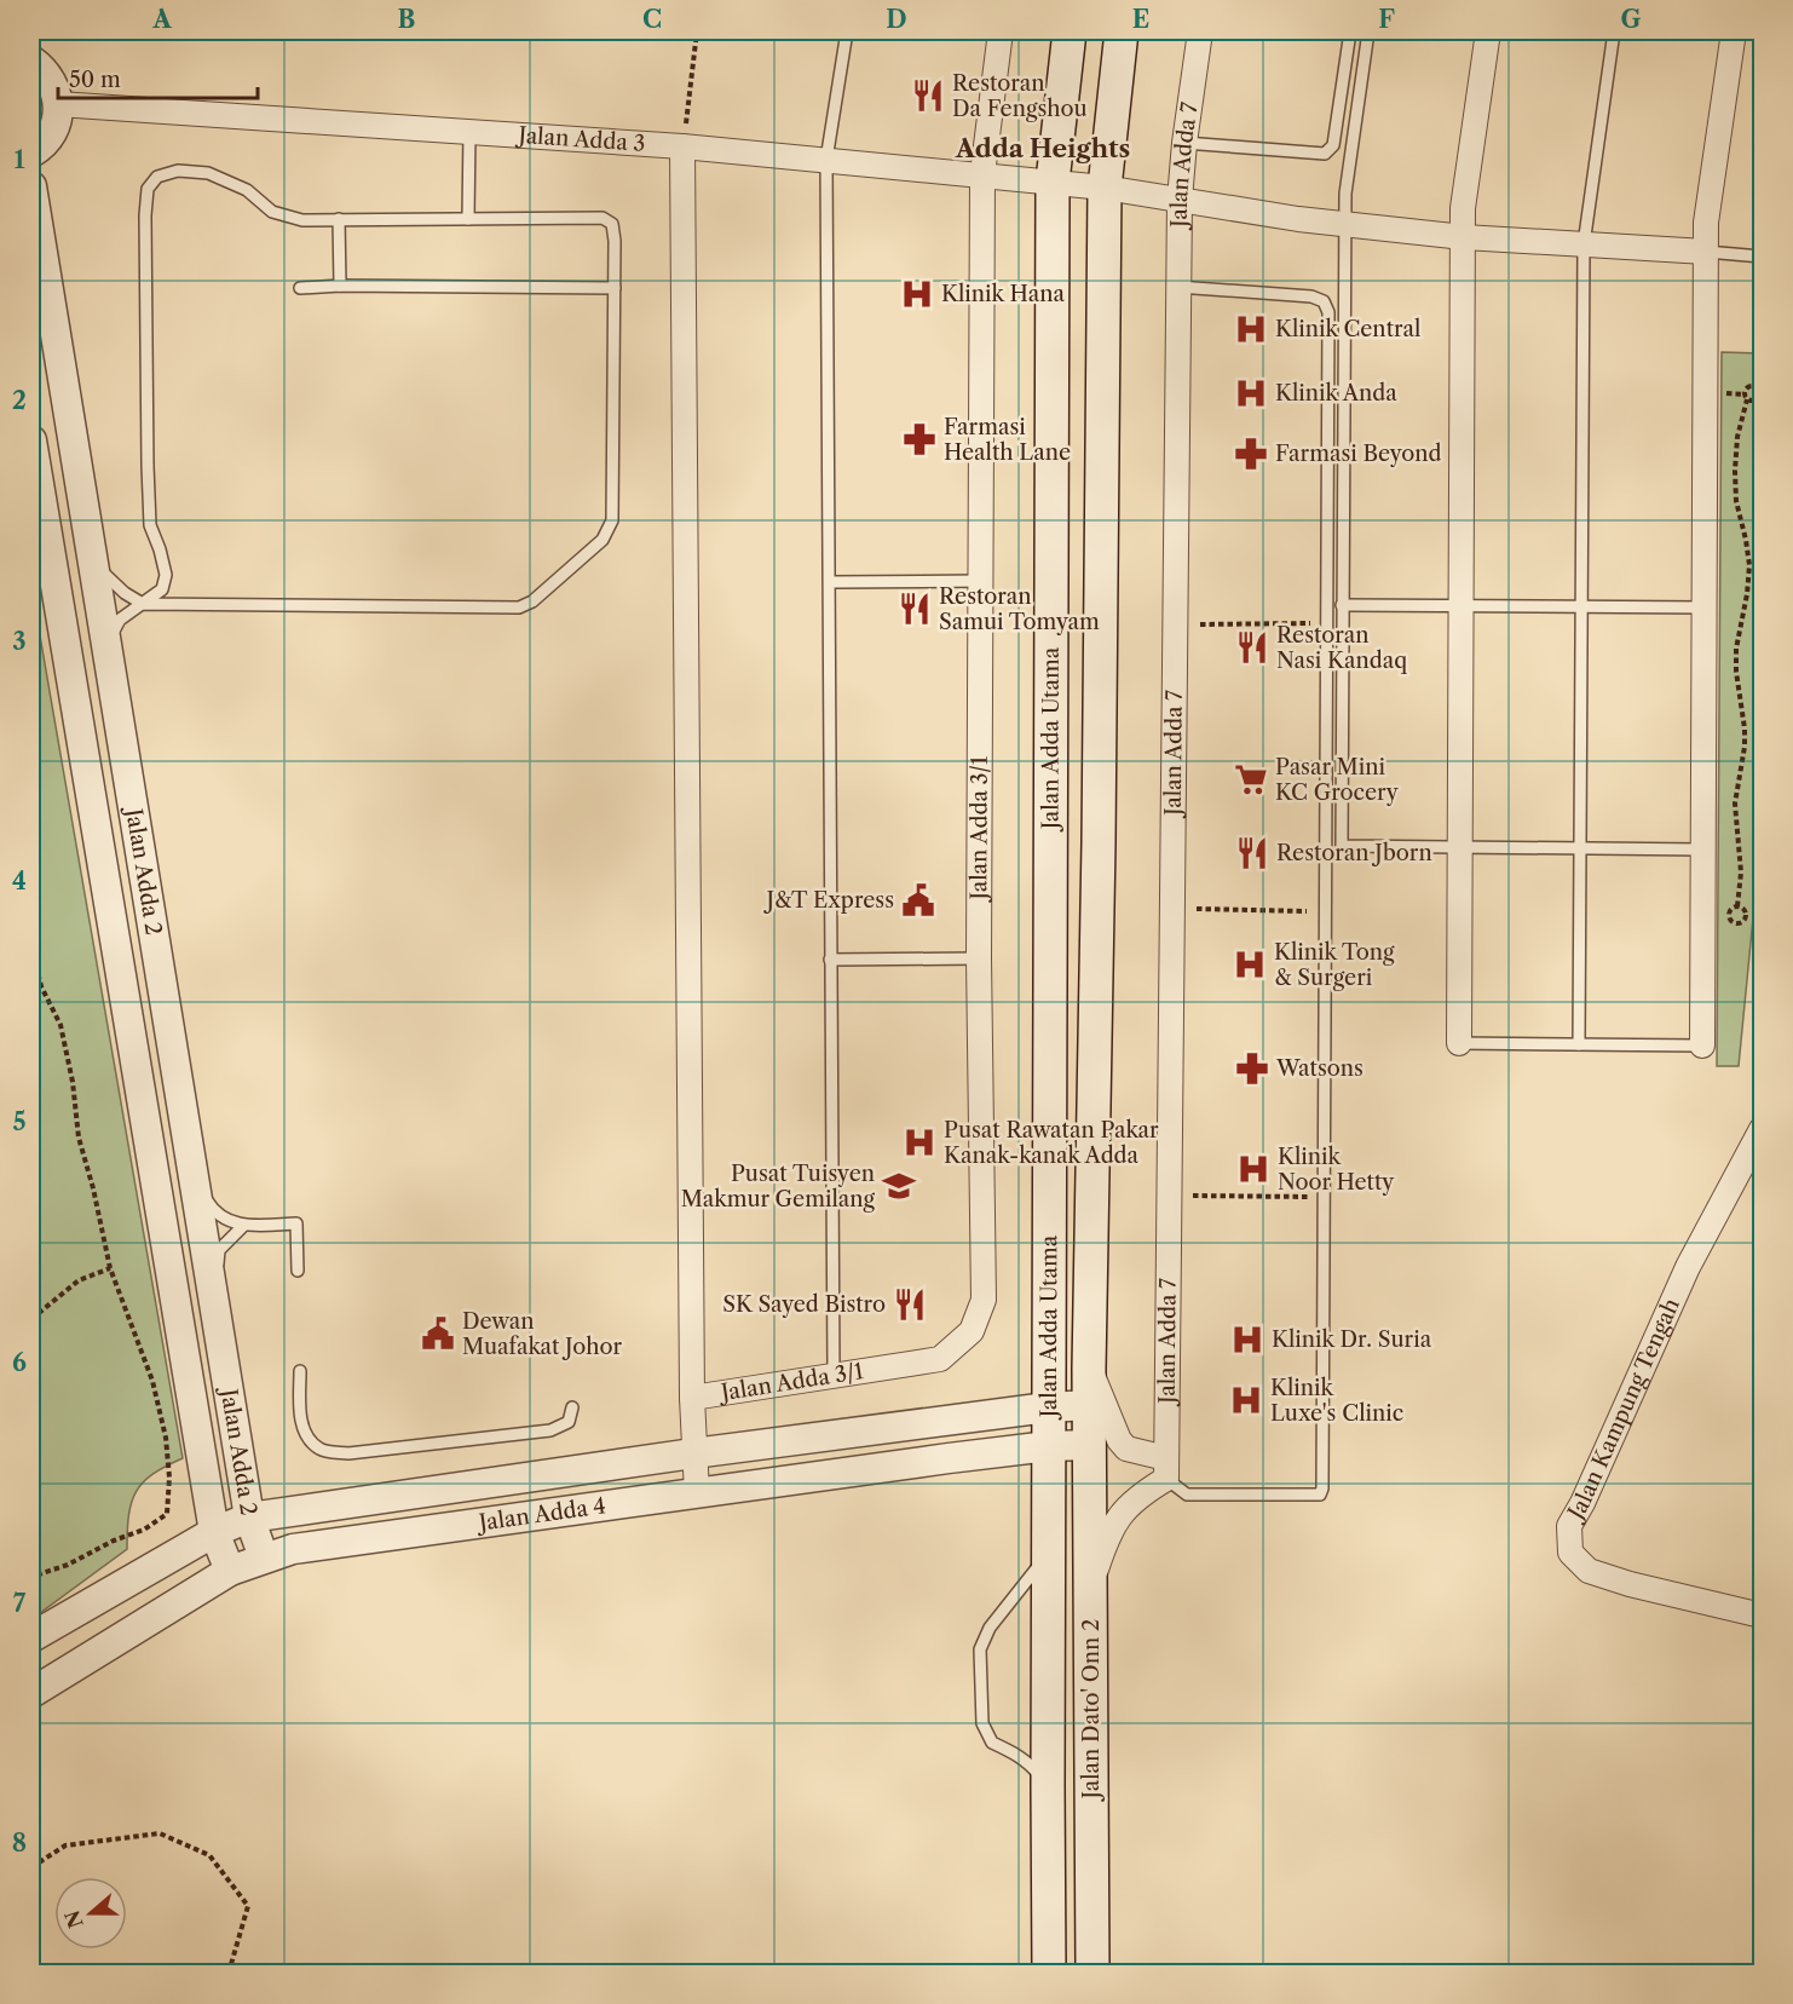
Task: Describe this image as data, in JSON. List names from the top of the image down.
{
  "streets": {
    "main road": ["Jalan Adda Utama", "Jalan Dato' Onn 2"],
    "street": [
      "Jalan Adda 3",
      "Jalan Adda 7",
      "Jalan Adda 3/1",
      "Jalan Adda 2",
      "Jalan Kampung Tengah",
      "Jalan Adda 4"
    ]
  },
  "crossings": [
    ["Jalan Adda 3", "Jalan Adda 7"],
    ["Jalan Adda 3", "Jalan Adda Utama"],
    ["Jalan Adda 3", "Jalan Adda 3/1"],
    ["Jalan Adda Utama", "Jalan Adda 4"],
    ["Jalan Adda Utama", "Jalan Dato' Onn 2"],
    ["Jalan Adda 2", "Jalan Adda 4"],
    ["Jalan Adda 4", "Jalan Dato' Onn 2"]
  ],
  "districts": ["Adda Heights"],
  "places": {
    "restaurant": [
      "Restoran Da Fengshou",
      "Restoran Samui Tomyam",
      "Restoran Nasi Kandaq",
      "Restoran Jborn",
      "SK Sayed Bistro"
    ],
    "hospital": [
      "Klinik Hana",
      "Klinik Central",
      "Klinik Anda",
      "Klinik Tong & Surgeri",
      "Pusat Rawatan Pakar Kanak-kanak Adda",
      "Klinik Noor Hetty",
      "Klinik Dr. Suria",
      "Klinik Luxe's Clinic"
    ],
    "pharmacy": ["Farmasi Health Lane", "Farmasi Beyond", "Watsons"],
    "supermarket": ["Pasar Mini KC Grocery"],
    "public building": ["J&T Express", "Dewan Muafakat Johor"],
    "school or university": ["Pusat Tuisyen Makmur Gemilang"]
  },
  "scale_bar": "50 m",
  "north": "left",
  "grid": {
    "columns": [
      "A",
      "B",
      "C",
      "D",
      "E",
      "F",
      "G"
    ],
    "rows": [
      "1",
      "2",
      "3",
      "4",
      "5",
      "6",
      "7",
      "8"
    ]
  }
}
